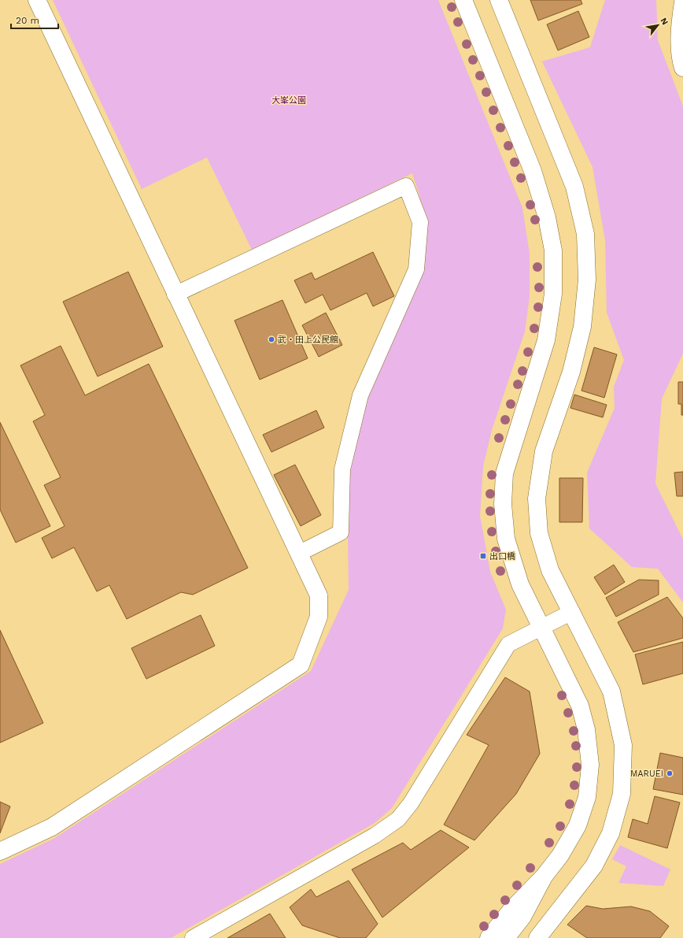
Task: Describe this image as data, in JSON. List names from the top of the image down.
{
  "parks": ["大峯公園"],
  "places": {
    "other": ["武・田上公民館", "MARUEI"],
    "transit": ["出口橋"]
  },
  "scale_bar": "20 m",
  "north": "top right"
}
